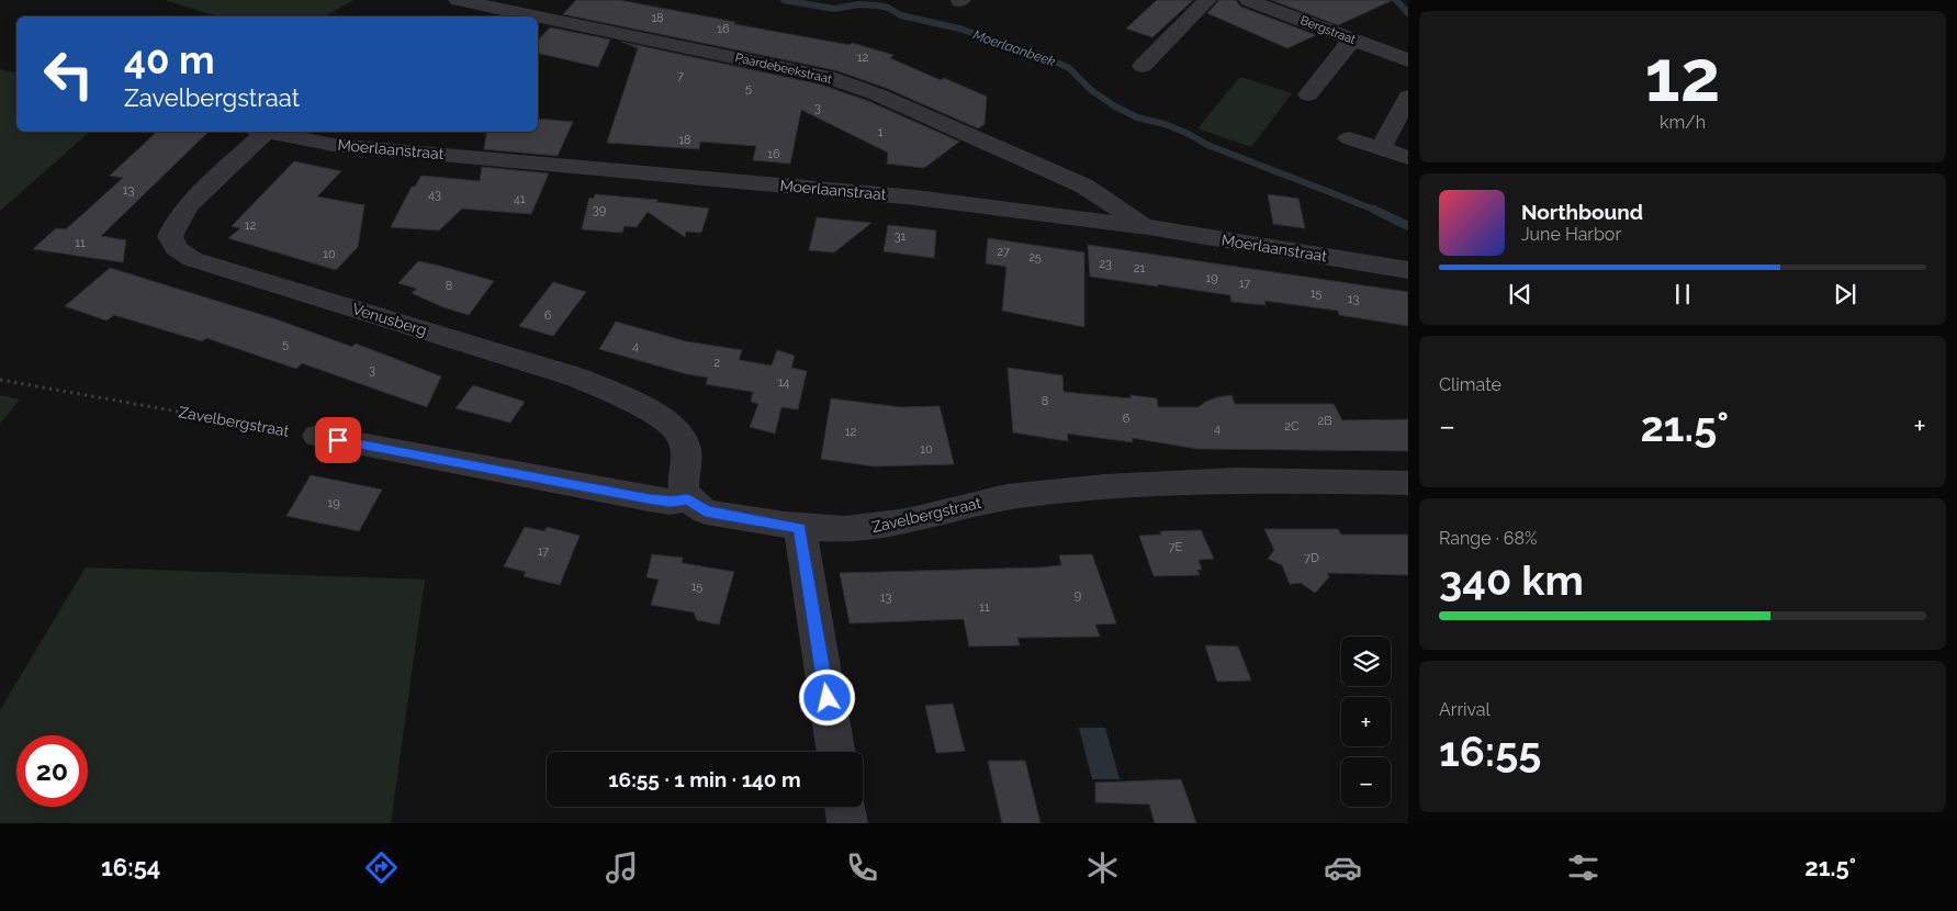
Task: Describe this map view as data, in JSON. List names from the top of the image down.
{
  "streets": {
    "street": [
      "Bergstraat",
      "Paardebeekstraat",
      "Moerlaanstraat",
      "Venusberg",
      "Zavelbergstraat"
    ]
  },
  "crossings": [
    ["Paardebeekstraat", "Moerlaanstraat"],
    ["Venusberg", "Zavelbergstraat"]
  ],
  "water": ["Moerlaanbeek"],
  "house_numbers": [
    "18",
    "16",
    "12",
    "7",
    "5",
    "3",
    "1",
    "18",
    "16",
    "13",
    "43",
    "41",
    "39",
    "12",
    "31",
    "11",
    "27",
    "10",
    "25",
    "23",
    "21",
    "19",
    "17",
    "8",
    "15",
    "13",
    "6",
    "5",
    "4",
    "2",
    "3",
    "14",
    "8",
    "6",
    "2B",
    "2C",
    "4",
    "12",
    "10",
    "19",
    "7E",
    "17",
    "7D",
    "15",
    "9",
    "13",
    "11"
  ],
  "page": {
    "tile": [
      ["12", "km/h"],
      "Climate",
      ["Range · 68%", "340 km"],
      ["Arrival", "16:55"]
    ],
    "turn": ["40 m", "Zavelbergstraat"],
    "song": ["Northbound", "June Harbor"],
    "heat": ["−", "21.5°", "+"],
    "map_buttons": ["+", "−"],
    "limit": "20",
    "trip": "16:55 · 1 min · 140 m",
    "tabs": ["16:54", "21.5°"]
  }
}
